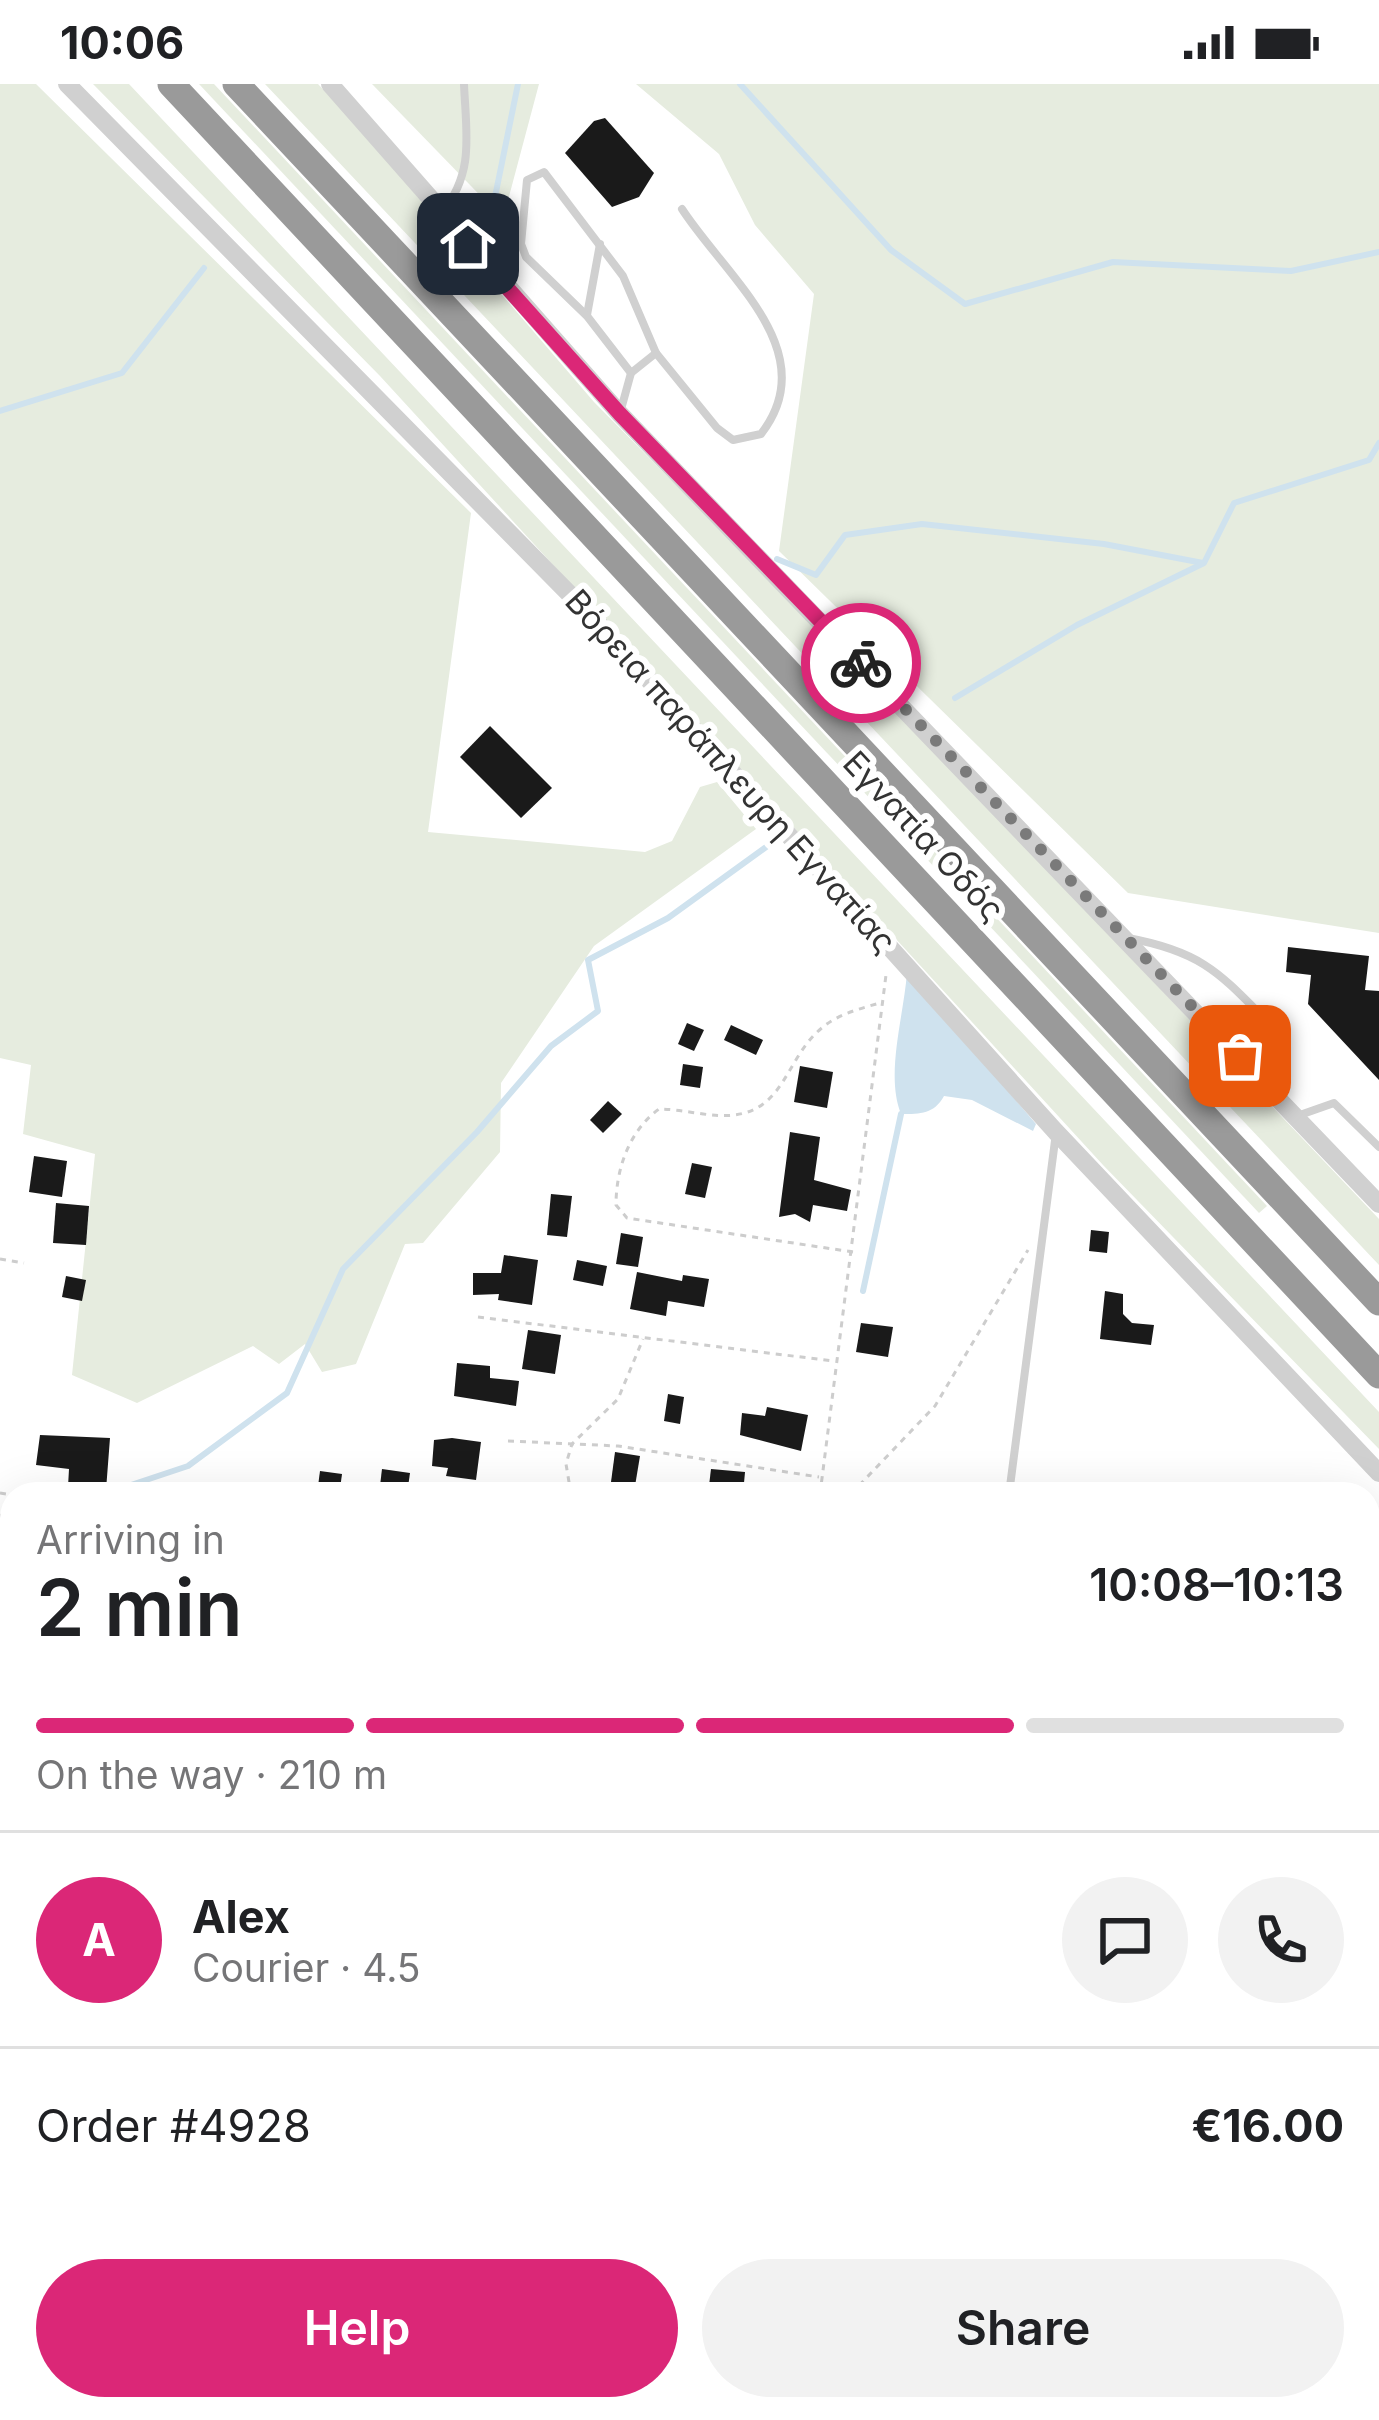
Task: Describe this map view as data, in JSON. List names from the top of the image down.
{
  "streets": {
    "highway": ["Εγνατία Οδός"],
    "street": ["Βόρεια παράπλευρη Εγνατίας"]
  },
  "page": {
    "status": "10:06",
    "heading": ["2 min", "Arriving in", "10:08–10:13"],
    "panel": [
      "Alex",
      "Courier · 4.5",
      "Order #4928",
      "€16.00"
    ],
    "bar": "On the way · 210 m",
    "round": "A",
    "buttons": ["Help", "Share"]
  }
}
